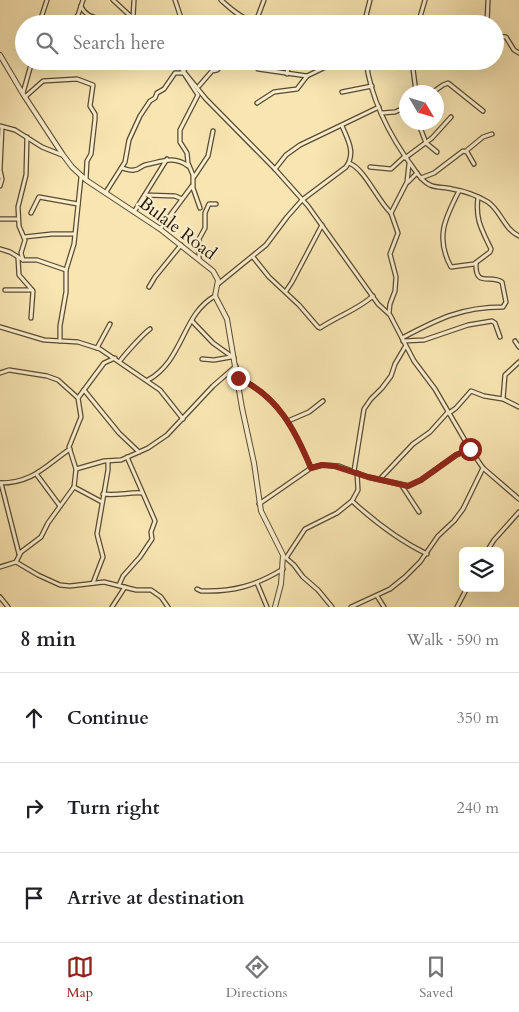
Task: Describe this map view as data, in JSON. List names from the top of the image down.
{
  "streets": {
    "street": ["Bulale Road"]
  },
  "north": "bottom right",
  "page": {
    "search": "Search here",
    "heading": ["8 min", "Walk · 590 m"],
    "list": [
      ["Continue", "350 m"],
      ["Turn right", "240 m"],
      "Arrive at destination"
    ],
    "nav": ["Map", "Directions", "Saved"]
  }
}
